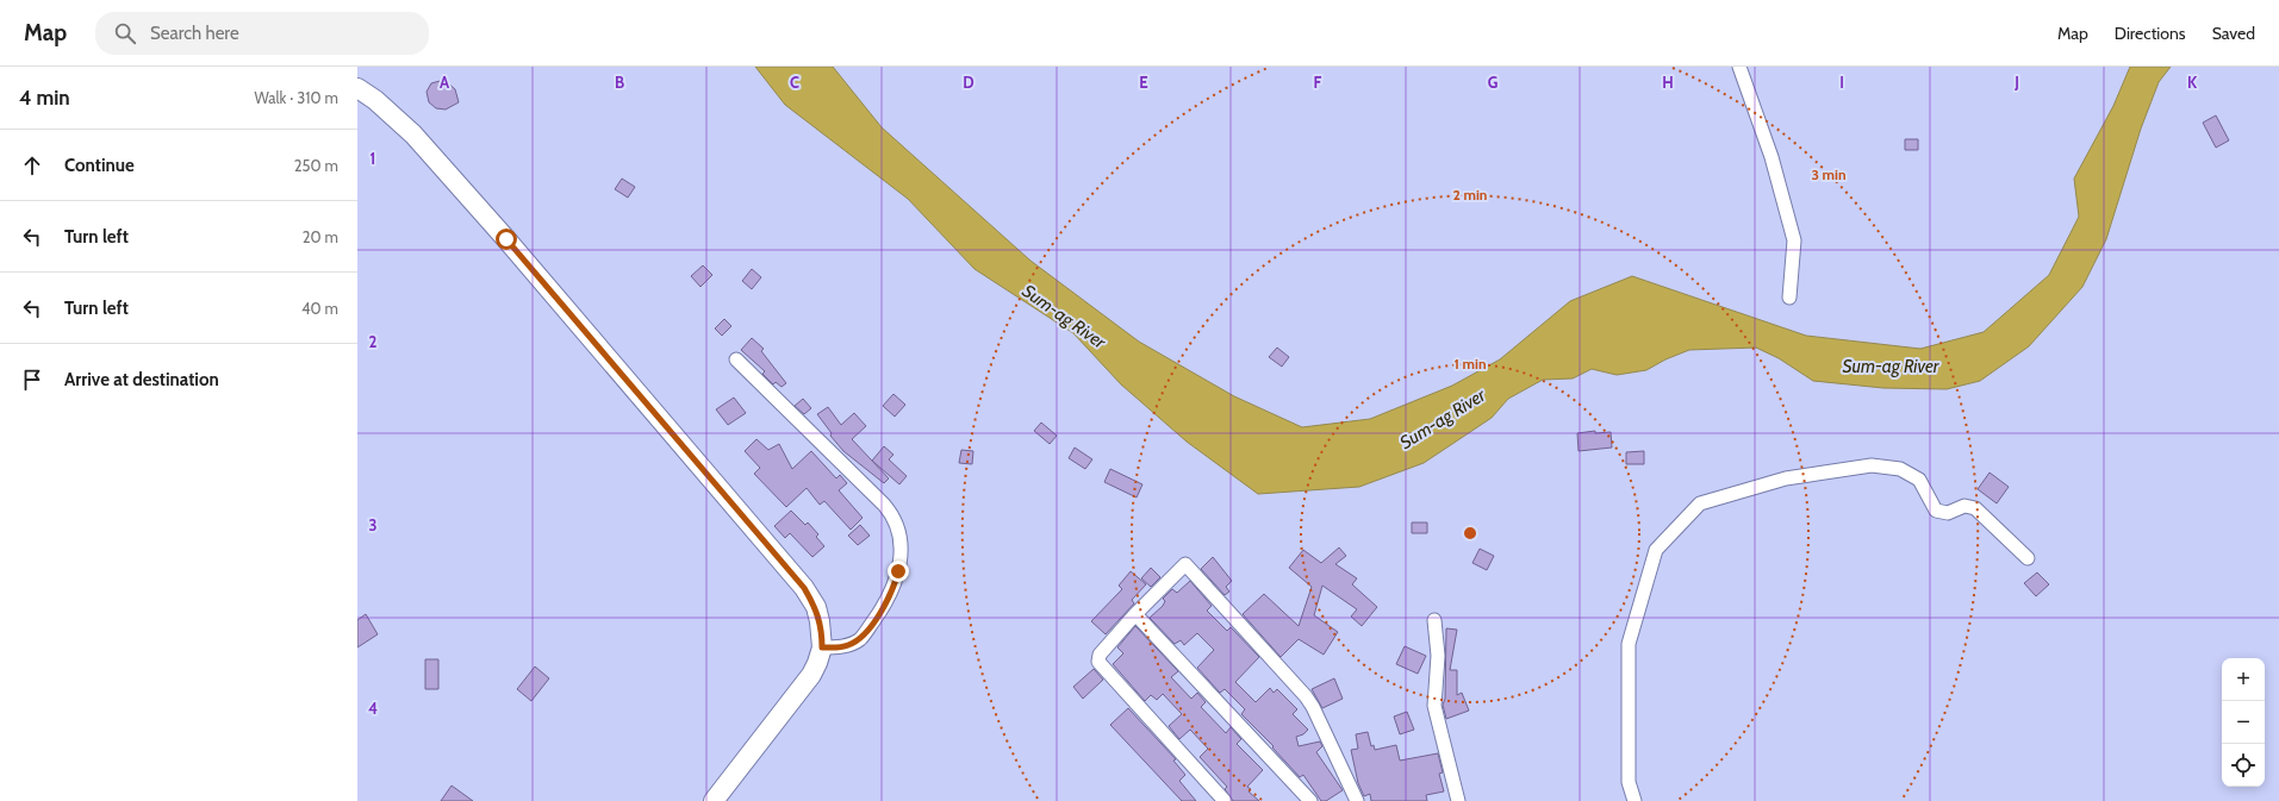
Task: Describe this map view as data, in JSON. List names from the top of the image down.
{
  "water": ["Sum-ag River"],
  "page": {
    "header": "Map",
    "search": "Search here",
    "nav": ["Map", "Directions", "Saved"],
    "heading": ["4 min", "Walk · 310 m"],
    "list": [
      ["Continue", "250 m"],
      ["Turn left", "20 m"],
      ["Turn left", "40 m"],
      "Arrive at destination"
    ],
    "map_buttons": ["+", "−"]
  },
  "grid": {
    "columns": [
      "A",
      "B",
      "C",
      "D",
      "E",
      "F",
      "G",
      "H",
      "I",
      "J",
      "K"
    ],
    "rows": [
      "1",
      "2",
      "3",
      "4"
    ]
  },
  "rings": ["3 min", "2 min", "1 min"]
}
